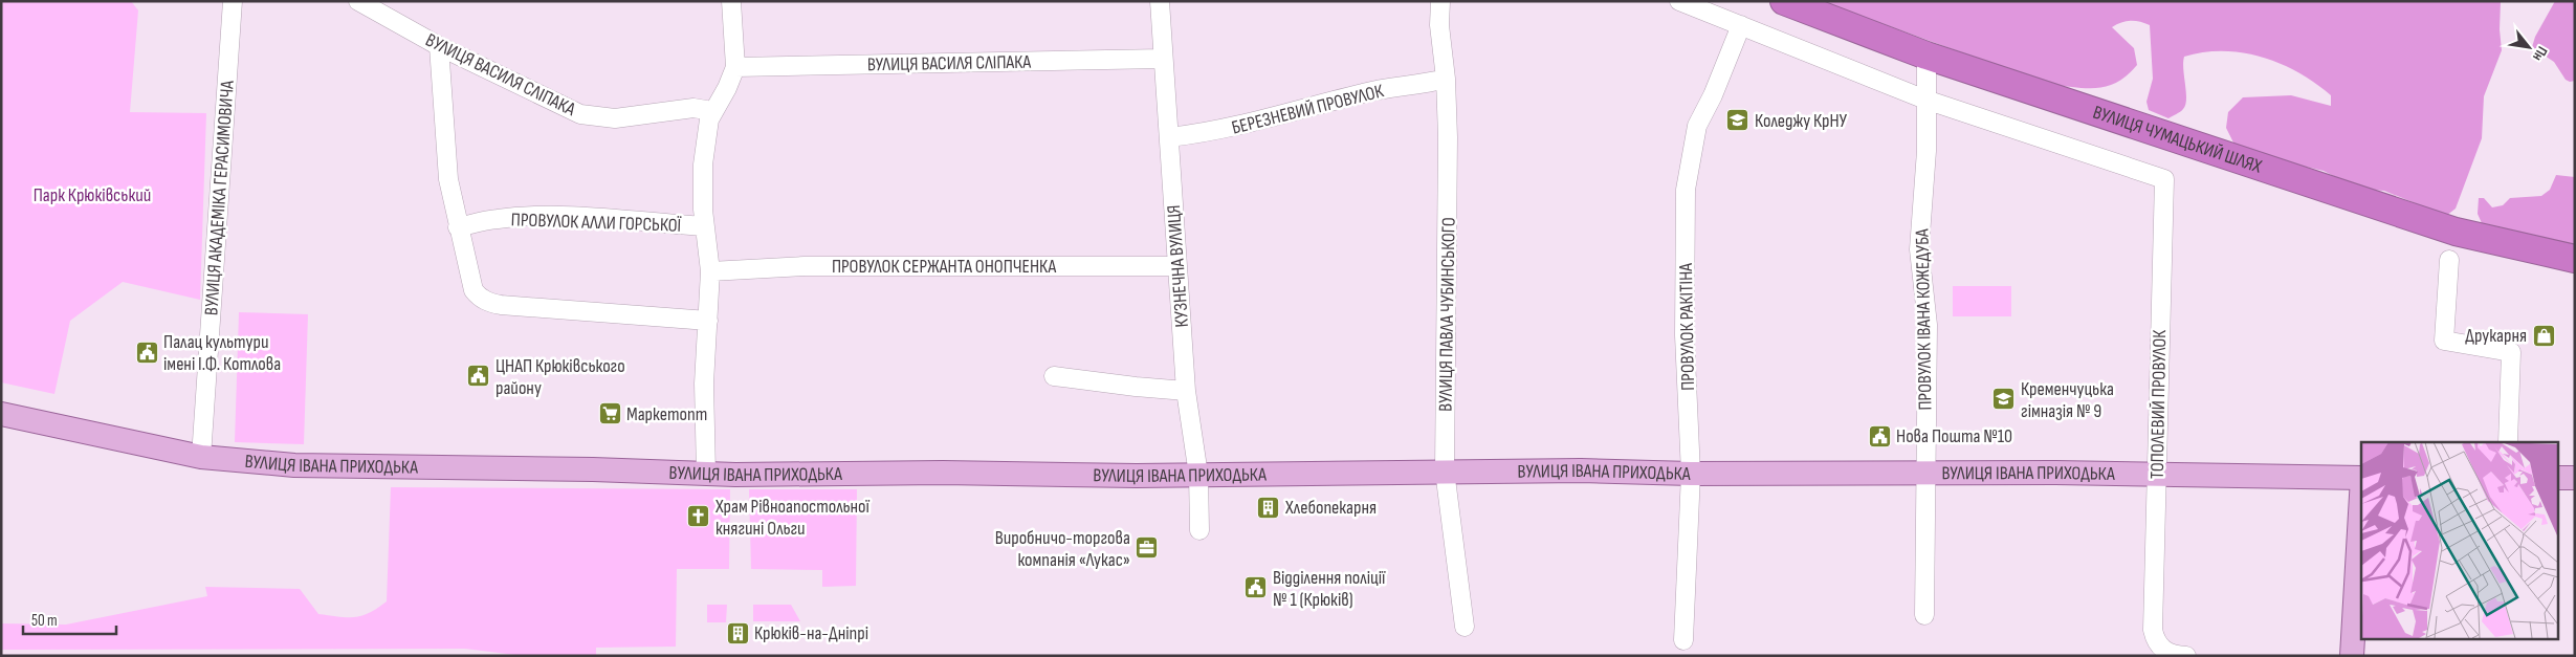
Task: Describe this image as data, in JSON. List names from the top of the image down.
{
  "streets": {
    "highway": ["ВУЛИЦЯ ЧУМАЦЬКИЙ ШЛЯХ"],
    "main road": ["ВУЛИЦЯ ІВАНА ПРИХОДЬКА"],
    "street": [
      "ВУЛИЦЯ ВАСИЛЯ СЛІПАКА",
      "БЕРЕЗНЕВИЙ ПРОВУЛОК",
      "ВУЛИЦЯ АКАДЕМІКА ГЕРАСИМОВИЧА",
      "ПРОВУЛОК АЛЛИ ГОРСЬКОЇ",
      "ПРОВУЛОК СЕРЖАНТА ОНОПЧЕНКА",
      "КУЗНЕЧНА ВУЛИЦЯ",
      "ВУЛИЦЯ ПАВЛА ЧУБИНСЬКОГО",
      "ПРОВУЛОК ІВАНА КОЖЕДУБА",
      "ПРОВУЛОК РАКІТІНА",
      "ТОПОЛЕВИЙ ПРОВУЛОК"
    ]
  },
  "crossings": [
    ["ВУЛИЦЯ ВАСИЛЯ СЛІПАКА", "КУЗНЕЧНА ВУЛИЦЯ"],
    ["БЕРЕЗНЕВИЙ ПРОВУЛОК", "КУЗНЕЧНА ВУЛИЦЯ"],
    ["БЕРЕЗНЕВИЙ ПРОВУЛОК", "ВУЛИЦЯ ПАВЛА ЧУБИНСЬКОГО"],
    ["ВУЛИЦЯ ЧУМАЦЬКИЙ ШЛЯХ", "ПРОВУЛОК ІВАНА КОЖЕДУБА"],
    ["ВУЛИЦЯ АКАДЕМІКА ГЕРАСИМОВИЧА", "ВУЛИЦЯ ІВАНА ПРИХОДЬКА"],
    ["ПРОВУЛОК СЕРЖАНТА ОНОПЧЕНКА", "КУЗНЕЧНА ВУЛИЦЯ"],
    ["КУЗНЕЧНА ВУЛИЦЯ", "ВУЛИЦЯ ІВАНА ПРИХОДЬКА"],
    ["ВУЛИЦЯ ПАВЛА ЧУБИНСЬКОГО", "ВУЛИЦЯ ІВАНА ПРИХОДЬКА"],
    ["ПРОВУЛОК ІВАНА КОЖЕДУБА", "ТОПОЛЕВИЙ ПРОВУЛОК"],
    ["ПРОВУЛОК ІВАНА КОЖЕДУБА", "ВУЛИЦЯ ІВАНА ПРИХОДЬКА"],
    ["ПРОВУЛОК РАКІТІНА", "ВУЛИЦЯ ІВАНА ПРИХОДЬКА"],
    ["ТОПОЛЕВИЙ ПРОВУЛОК", "ВУЛИЦЯ ІВАНА ПРИХОДЬКА"]
  ],
  "parks": ["Парк Крюківський"],
  "places": {
    "school or university": ["Коледжу КрНУ", "Кременчуцька гімназія № 9"],
    "shop": ["Друкарня"],
    "public building": [
      "Палац культури імені І.Ф. Котлова",
      "ЦНАП Крюківського району",
      "Нова Пошта №10",
      "Відділення поліції № 1 (Крюків)"
    ],
    "supermarket": ["Маркетопт"],
    "building": ["Хлебопекарня", "Крюків-на-Дніпрі"],
    "church": ["Храм Рівноапостольної княгині Ольги"],
    "office": ["Виробничо-торгова компанія «Лукас»"]
  },
  "scale_bar": "50 m",
  "north": "bottom right"
}
